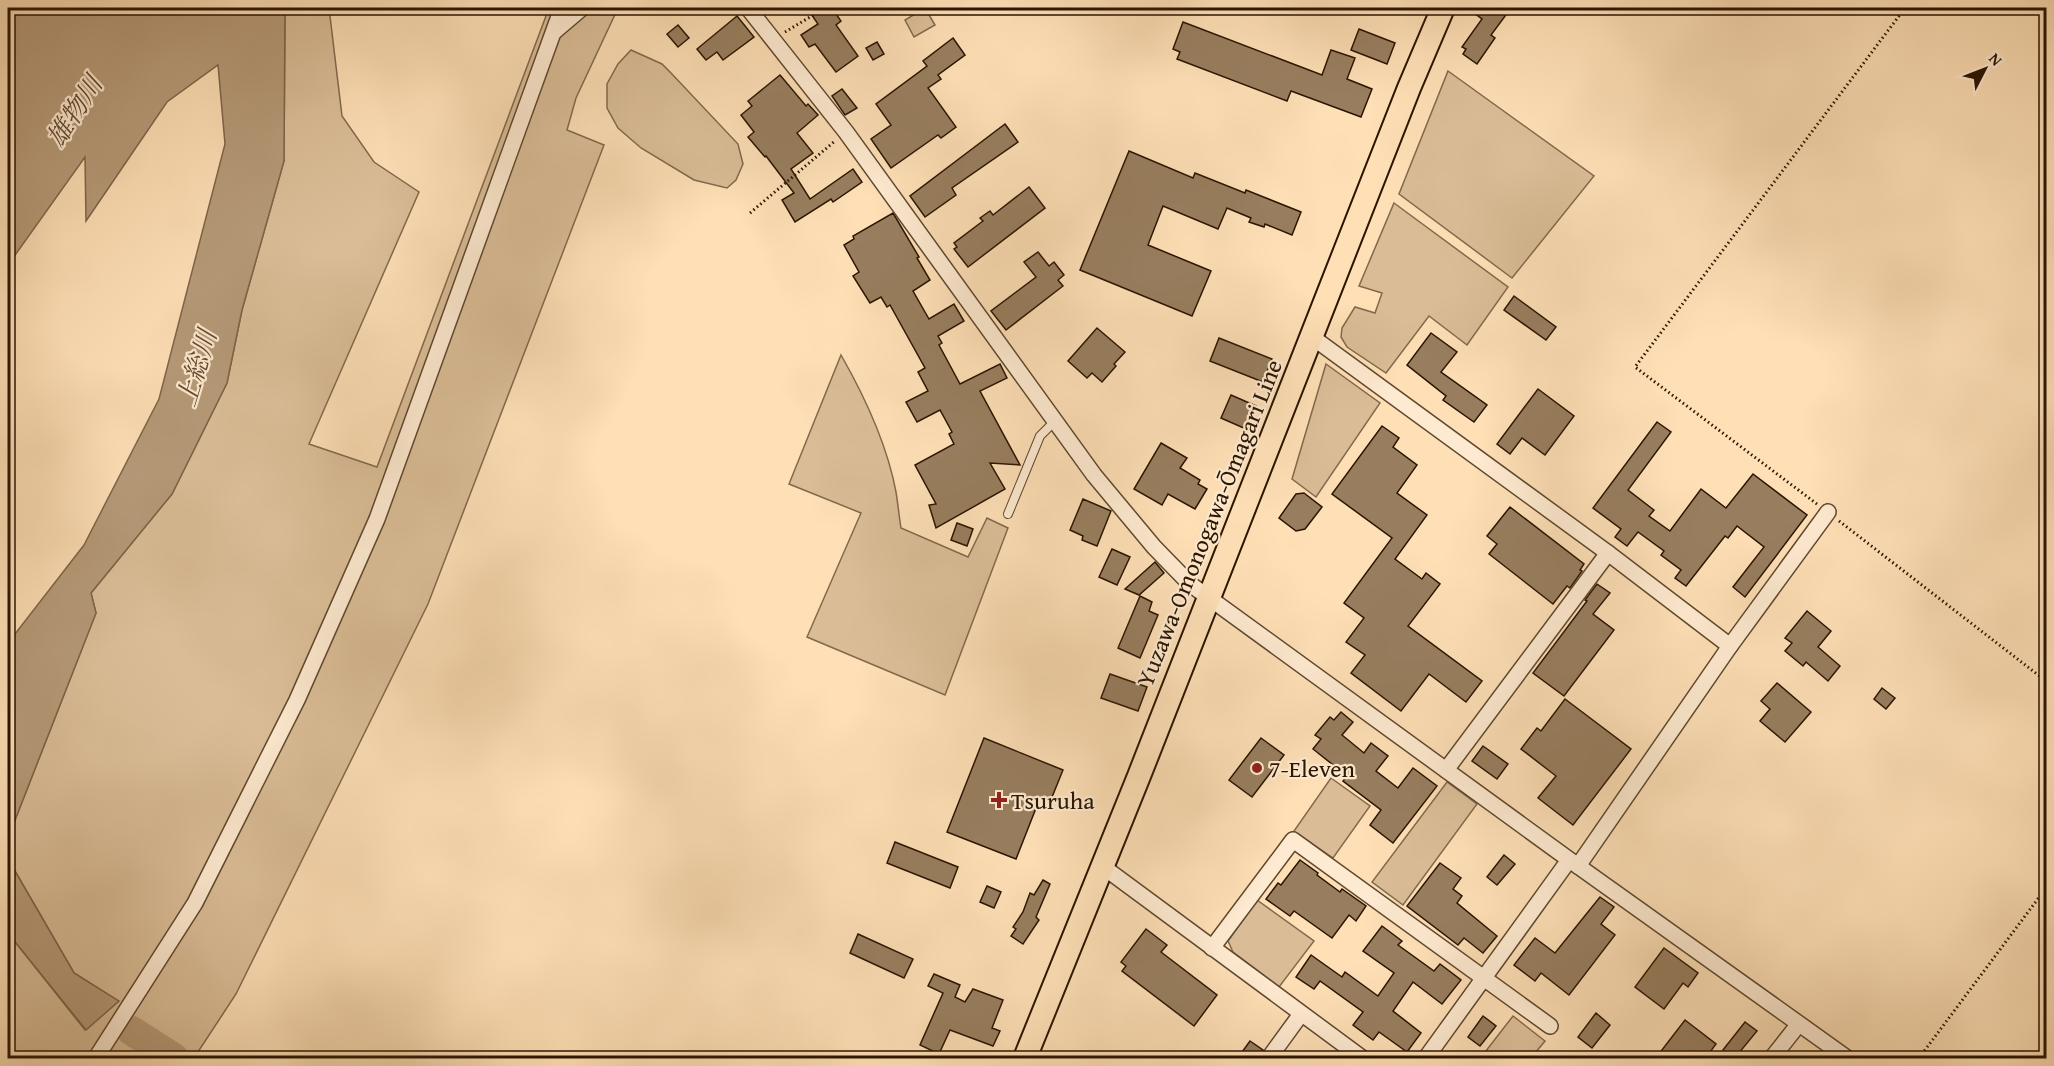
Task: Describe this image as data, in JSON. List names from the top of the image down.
{
  "streets": {
    "main road": ["Yuzawa-Omonogawa-Ōmagari Line"]
  },
  "water": ["雄物川", "上総川"],
  "places": {
    "other": ["7-Eleven"],
    "health": ["Tsuruha"]
  },
  "north": "top right"
}
